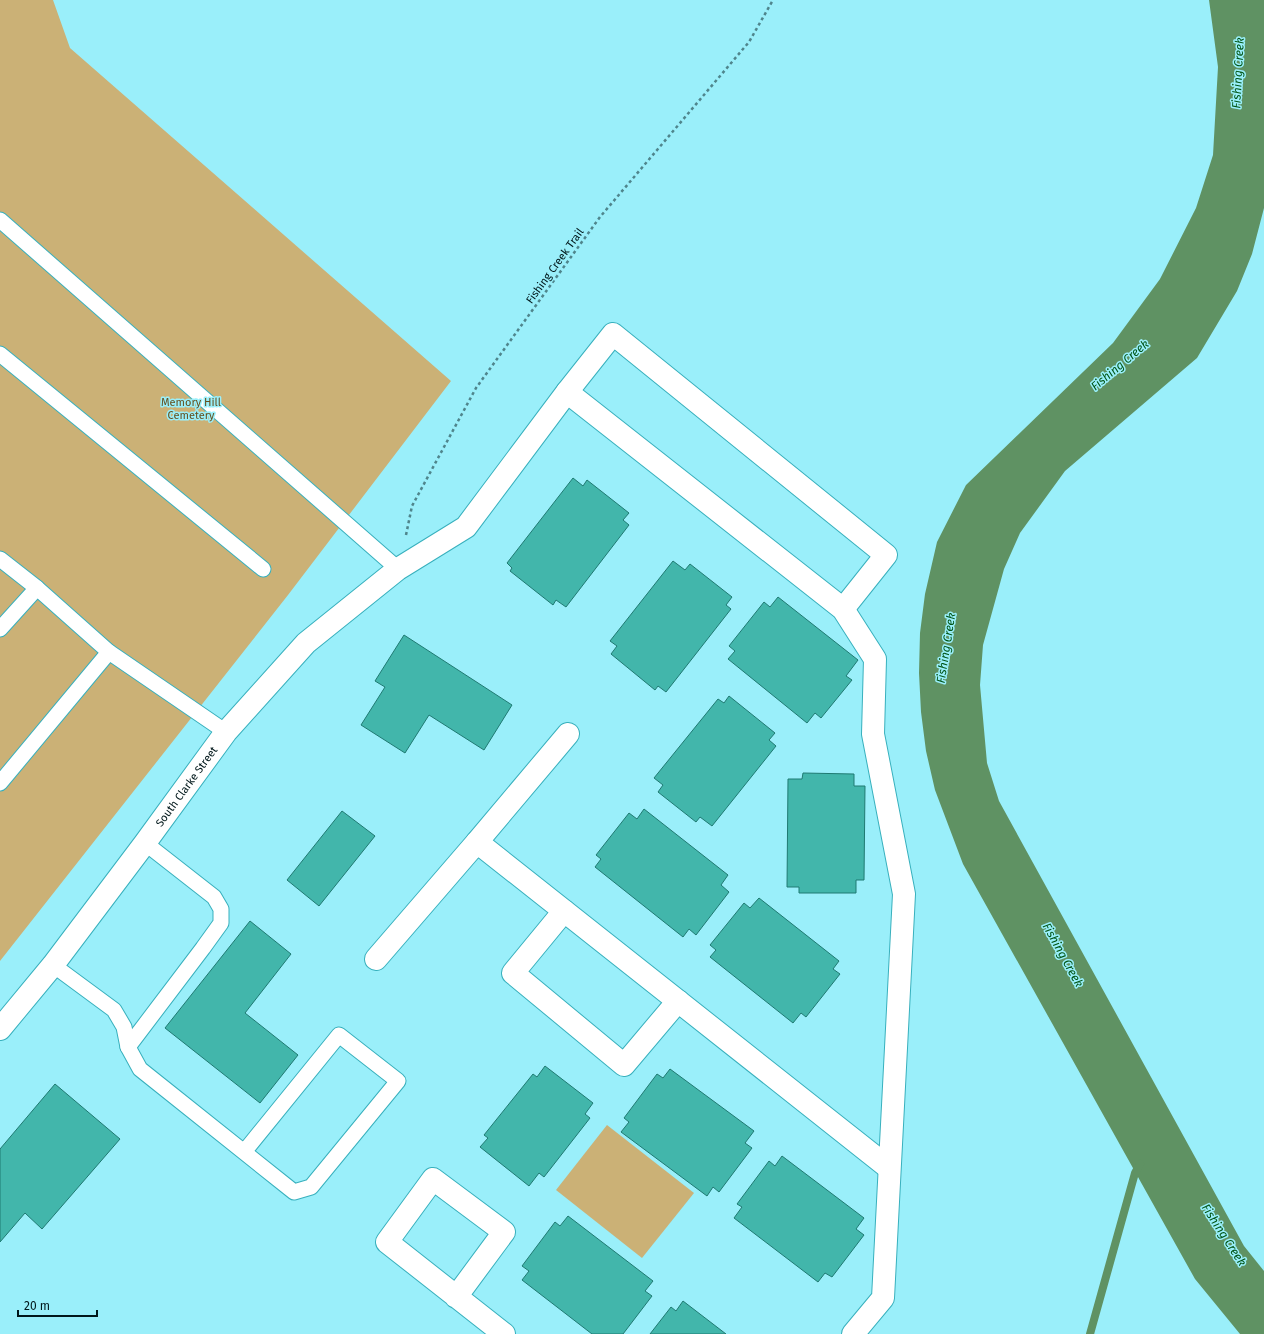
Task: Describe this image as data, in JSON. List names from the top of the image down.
{
  "streets": {
    "street": ["South Clarke Street"],
    "path": ["Fishing Creek Trail"]
  },
  "crossings": [
    ["Fishing Creek Trail", "South Clarke Street"]
  ],
  "water": ["Fishing Creek"],
  "parks": ["Memory Hill Cemetery"],
  "scale_bar": "20 m"
}
